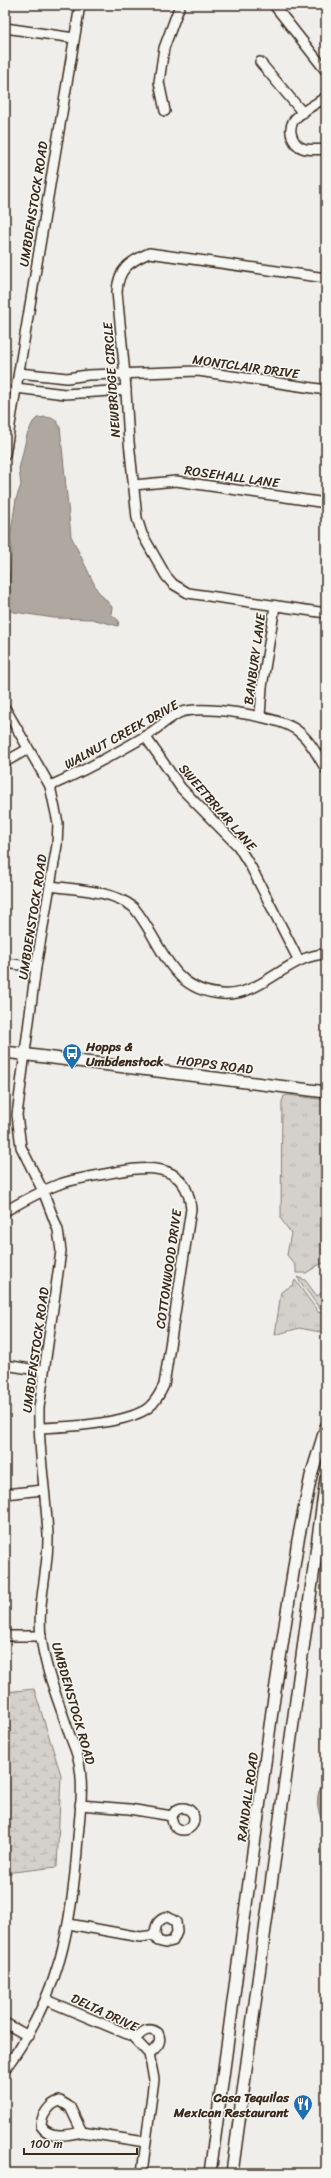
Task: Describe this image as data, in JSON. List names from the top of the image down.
{
  "streets": {
    "main road": ["HOPPS ROAD", "RANDALL ROAD"],
    "street": [
      "UMBDENSTOCK ROAD",
      "MONTCLAIR DRIVE",
      "NEWBRIDGE CIRCLE",
      "ROSEHALL LANE",
      "BANBURY LANE",
      "WALNUT CREEK DRIVE",
      "SWEETBRIAR LANE",
      "COTTONWOOD DRIVE",
      "DELTA DRIVE"
    ]
  },
  "crossings": [
    ["UMBDENSTOCK ROAD", "MONTCLAIR DRIVE"],
    ["UMBDENSTOCK ROAD", "WALNUT CREEK DRIVE"],
    ["UMBDENSTOCK ROAD", "HOPPS ROAD"],
    ["UMBDENSTOCK ROAD", "COTTONWOOD DRIVE"],
    ["UMBDENSTOCK ROAD", "DELTA DRIVE"],
    ["MONTCLAIR DRIVE", "NEWBRIDGE CIRCLE"],
    ["NEWBRIDGE CIRCLE", "ROSEHALL LANE"],
    ["NEWBRIDGE CIRCLE", "BANBURY LANE"],
    ["BANBURY LANE", "WALNUT CREEK DRIVE"],
    ["WALNUT CREEK DRIVE", "SWEETBRIAR LANE"]
  ],
  "places": {
    "bus stop": ["Hopps & Umbdenstock"],
    "restaurant": ["Casa Tequilas Mexican Restaurant"]
  },
  "scale_bar": "100 m"
}
